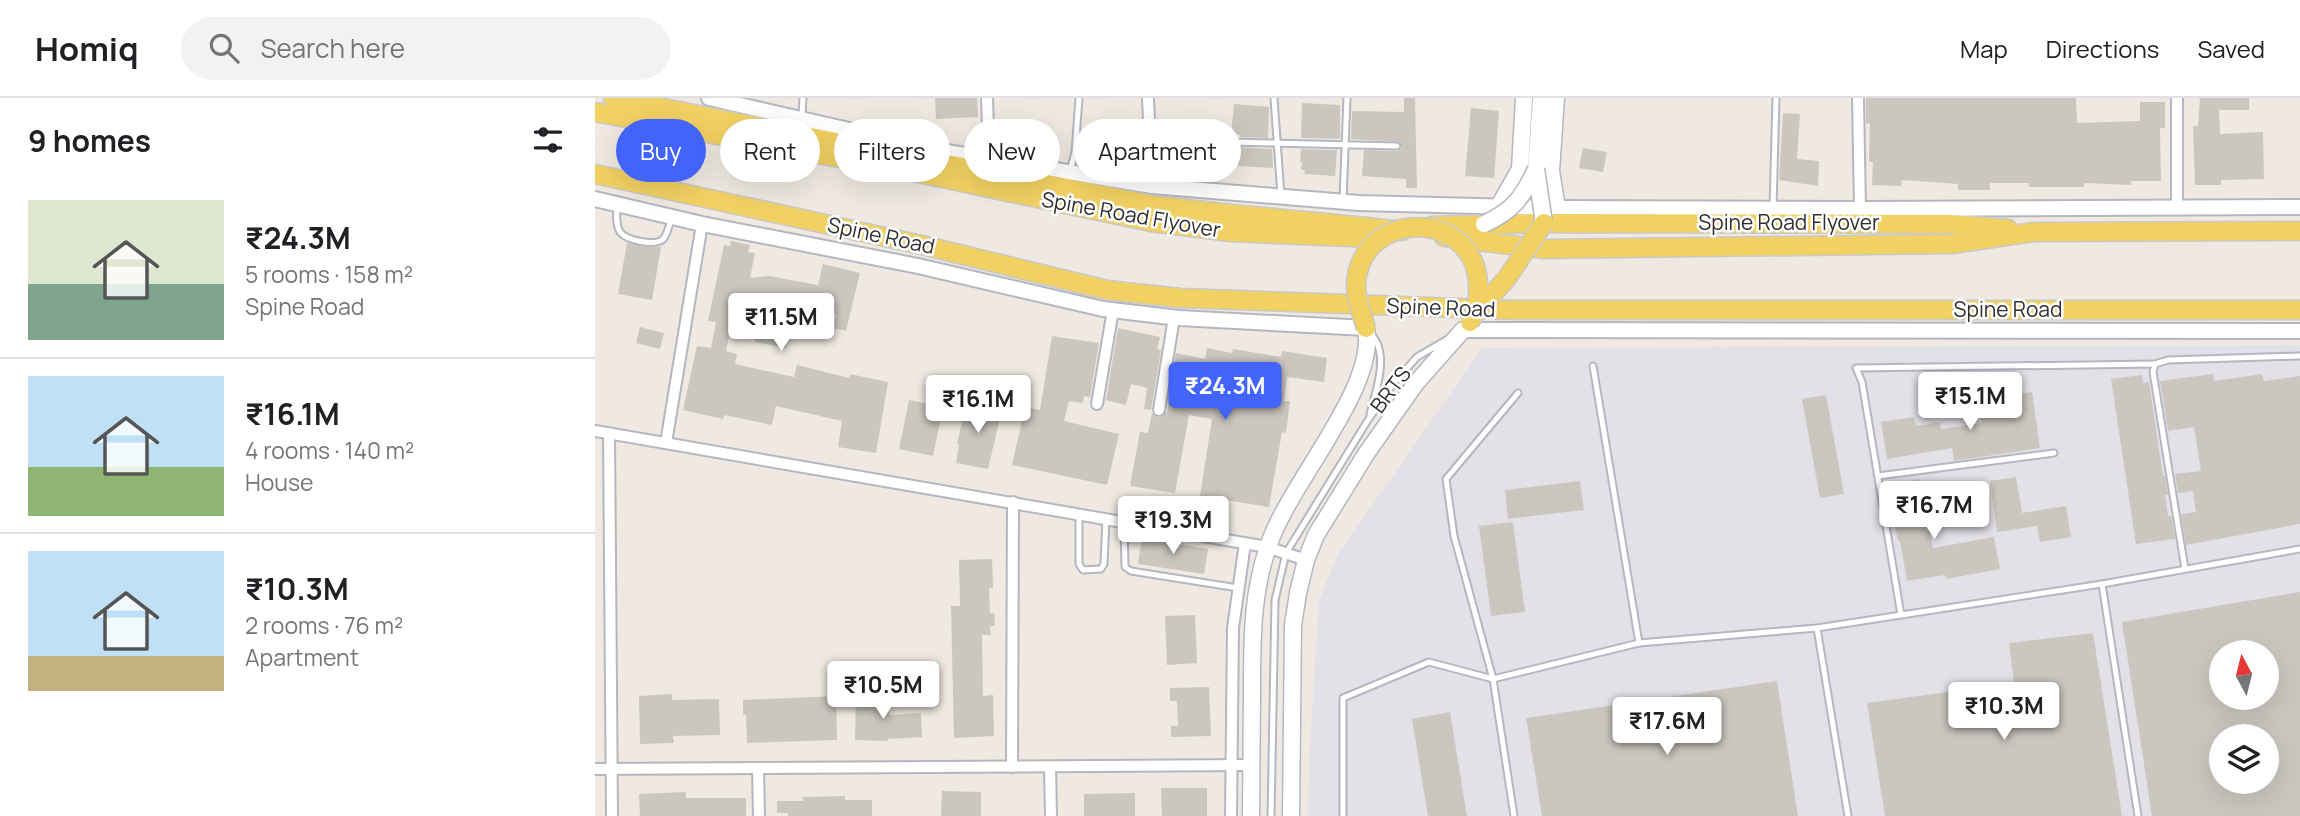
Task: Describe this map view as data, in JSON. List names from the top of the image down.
{
  "streets": {
    "main road": ["Spine Road Flyover", "Spine Road"],
    "lane": ["BRTS"]
  },
  "crossings": [
    ["Spine Road", "BRTS"]
  ],
  "north": "top",
  "page": {
    "header": "Homiq",
    "search": "Search here",
    "nav": ["Map", "Directions", "Saved"],
    "heading": "9 homes",
    "chip": [
      "Buy",
      "Rent",
      "Filters",
      "New",
      "Apartment"
    ],
    "list": [
      {
        "name": "₹24.3M",
        "note": "5 rooms · 158 m² · Spine Road"
      },
      {
        "name": "₹16.1M",
        "note": "4 rooms · 140 m² · House"
      },
      {
        "name": "₹10.3M",
        "note": "2 rooms · 76 m² · Apartment"
      }
    ],
    "price": [
      "₹11.5M",
      "₹24.3M",
      "₹15.1M",
      "₹16.1M",
      "₹16.7M",
      "₹19.3M",
      "₹10.5M",
      "₹10.3M",
      "₹17.6M"
    ]
  }
}
